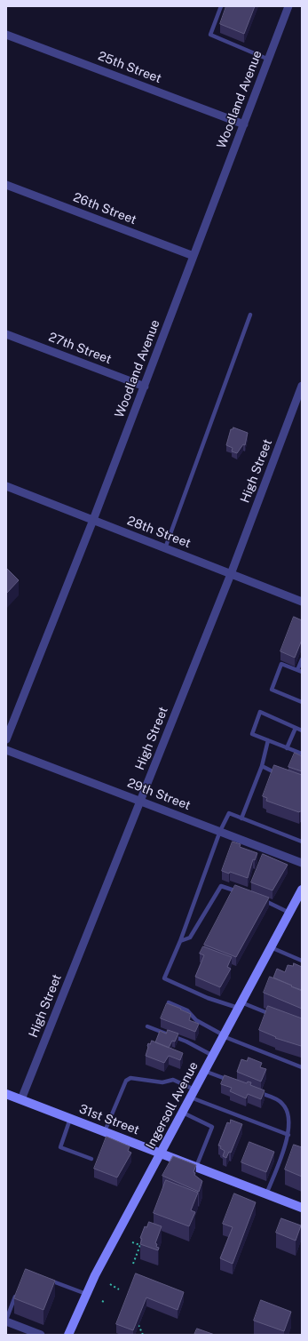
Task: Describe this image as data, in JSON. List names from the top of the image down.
{
  "streets": {
    "main road": ["Ingersoll Avenue", "31st Street"],
    "street": [
      "25th Street",
      "Woodland Avenue",
      "26th Street",
      "27th Street",
      "High Street",
      "28th Street",
      "29th Street"
    ]
  },
  "crossings": [
    ["25th Street", "Woodland Avenue"],
    ["Woodland Avenue", "26th Street"],
    ["Woodland Avenue", "27th Street"],
    ["Woodland Avenue", "28th Street"],
    ["High Street", "28th Street"],
    ["High Street", "29th Street"],
    ["High Street", "31st Street"],
    ["Ingersoll Avenue", "31st Street"]
  ]
}
